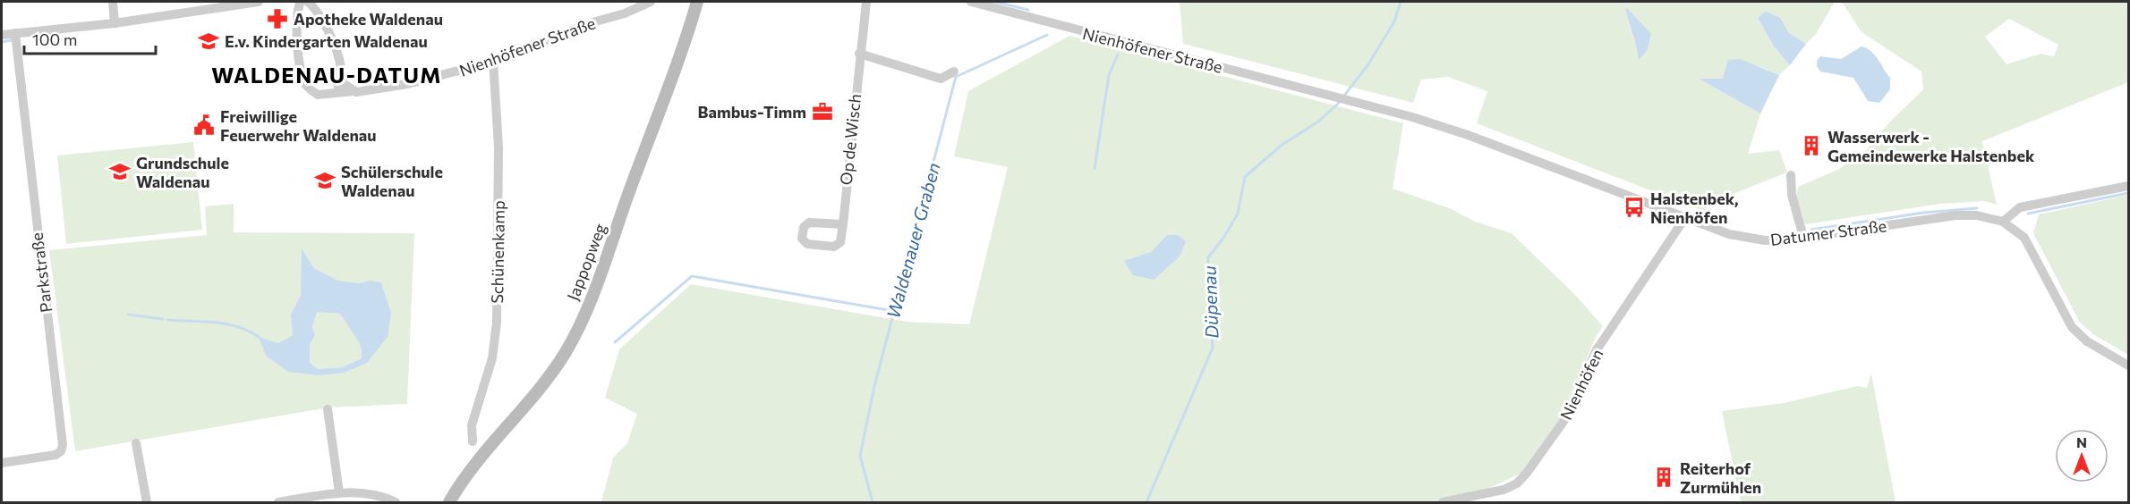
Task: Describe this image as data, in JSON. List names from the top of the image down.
{
  "streets": {
    "street": [
      "Nienhöfener Straße",
      "Op de Wisch",
      "Datumer Straße",
      "Schünenkamp",
      "Jappopweg",
      "Parkstraße",
      "Nienhöfen"
    ]
  },
  "crossings": [
    ["Nienhöfener Straße", "Datumer Straße"],
    ["Nienhöfener Straße", "Schünenkamp"],
    ["Datumer Straße", "Nienhöfen"]
  ],
  "districts": ["WALDENAU-DATUM"],
  "water": ["Waldenauer Graben", "Düpenau"],
  "places": {
    "pharmacy": ["Apotheke Waldenau"],
    "school or university": ["E.v. Kindergarten Waldenau", "Grundschule Waldenau", "Schülerschule Waldenau"],
    "office": ["Bambus-Timm"],
    "public building": ["Freiwillige Feuerwehr Waldenau"],
    "building": ["Wasserwerk - Gemeindewerke Halstenbek", "Reiterhof Zurmühlen"],
    "bus stop": ["Halstenbek, Nienhöfen"]
  },
  "scale_bar": "100 m",
  "north": "top"
}
